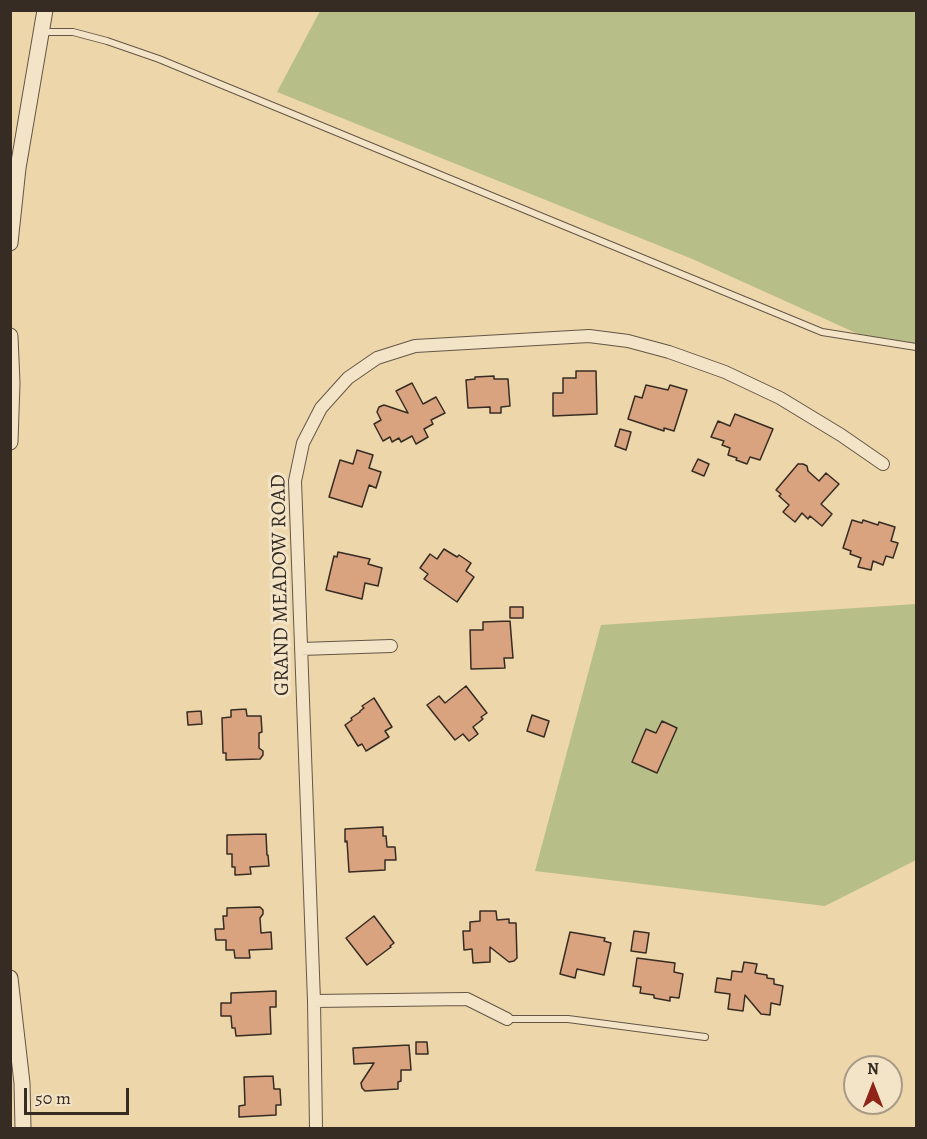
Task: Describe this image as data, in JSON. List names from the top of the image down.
{
  "streets": {
    "street": ["GRAND MEADOW ROAD"]
  },
  "scale_bar": "50 m",
  "north": "top"
}
